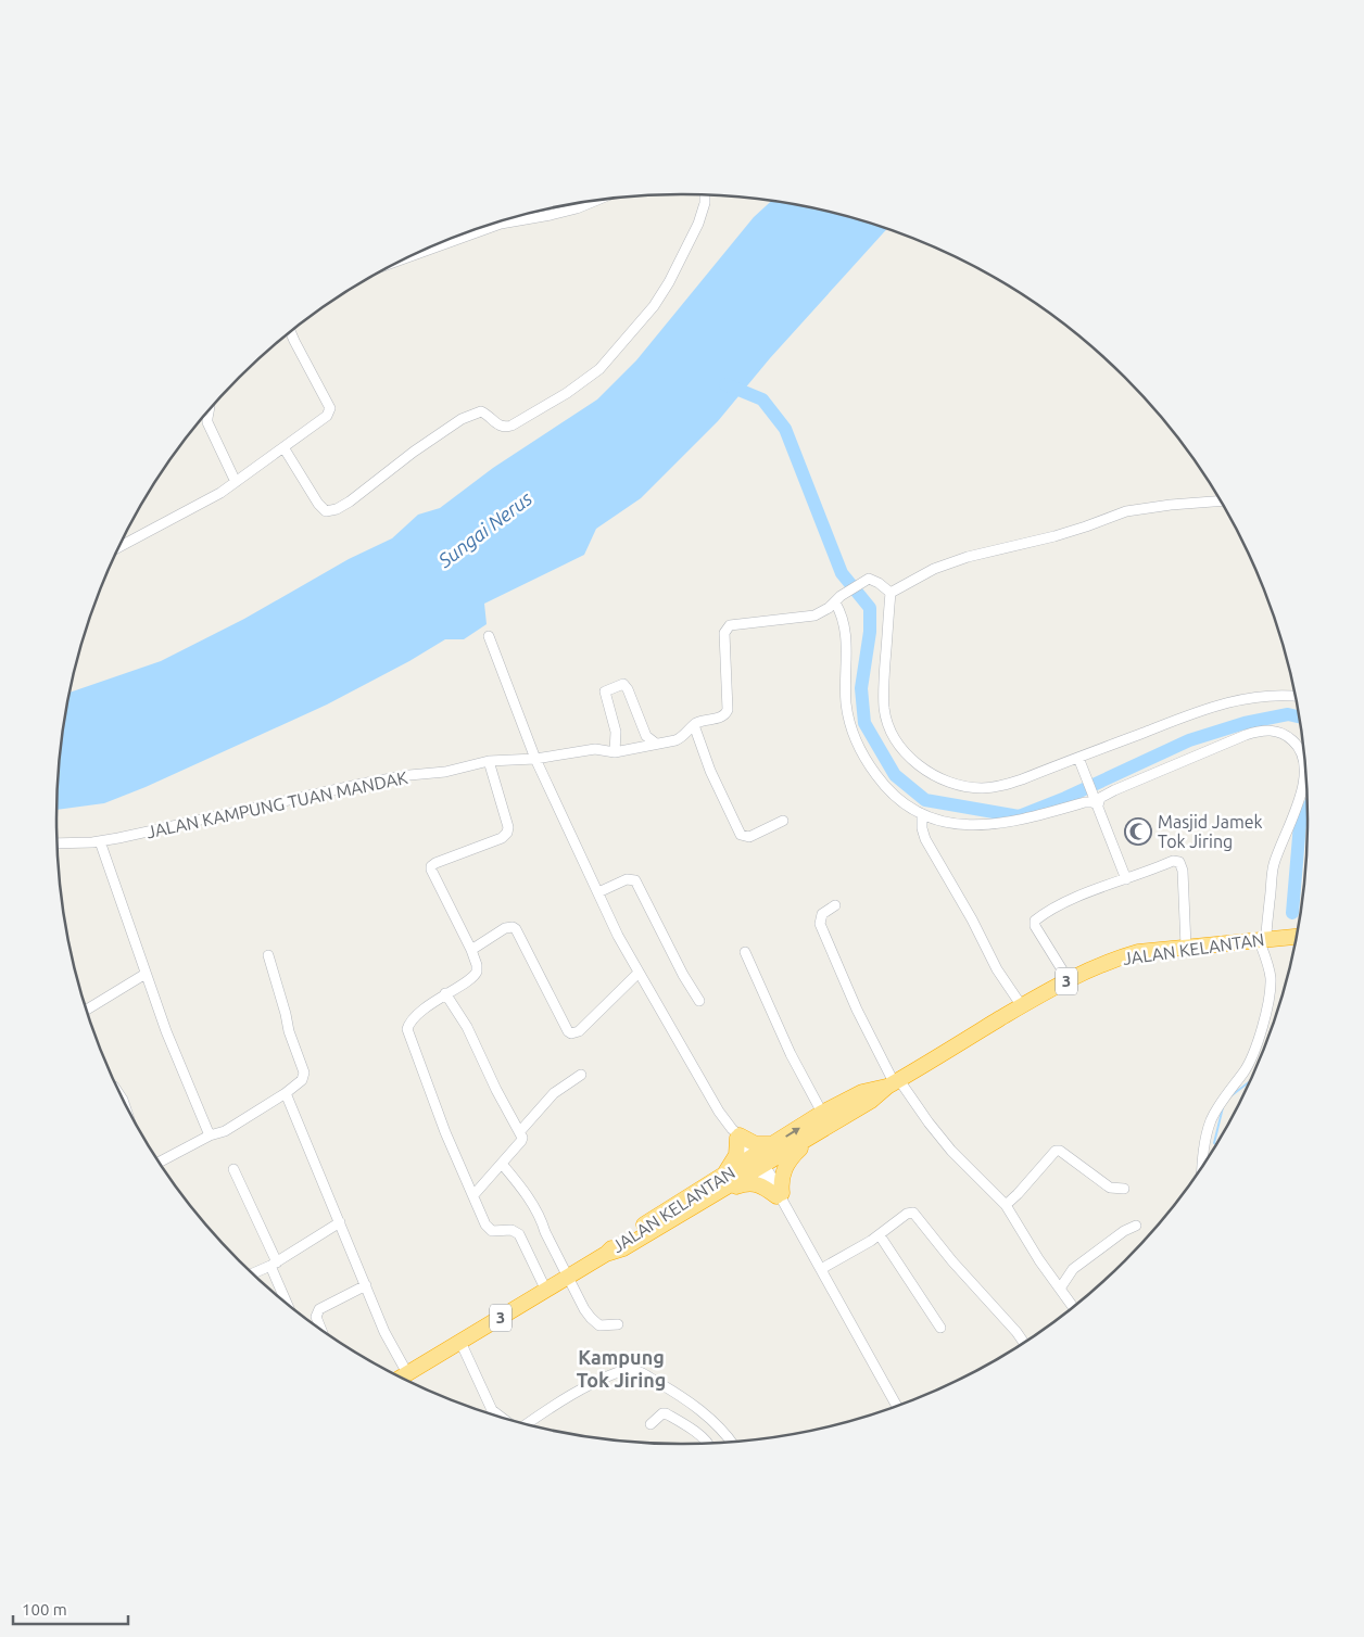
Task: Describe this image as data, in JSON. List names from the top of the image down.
{
  "streets": {
    "highway": ["JALAN KELANTAN", "3"],
    "street": ["JALAN KAMPUNG TUAN MANDAK"]
  },
  "crossings": [
    ["JALAN KELANTAN", "3"]
  ],
  "districts": ["Kampung Tok Jiring"],
  "water": ["Sungai Nerus"],
  "places": {
    "mosque": ["Masjid Jamek Tok Jiring"]
  },
  "scale_bar": "100 m"
}
